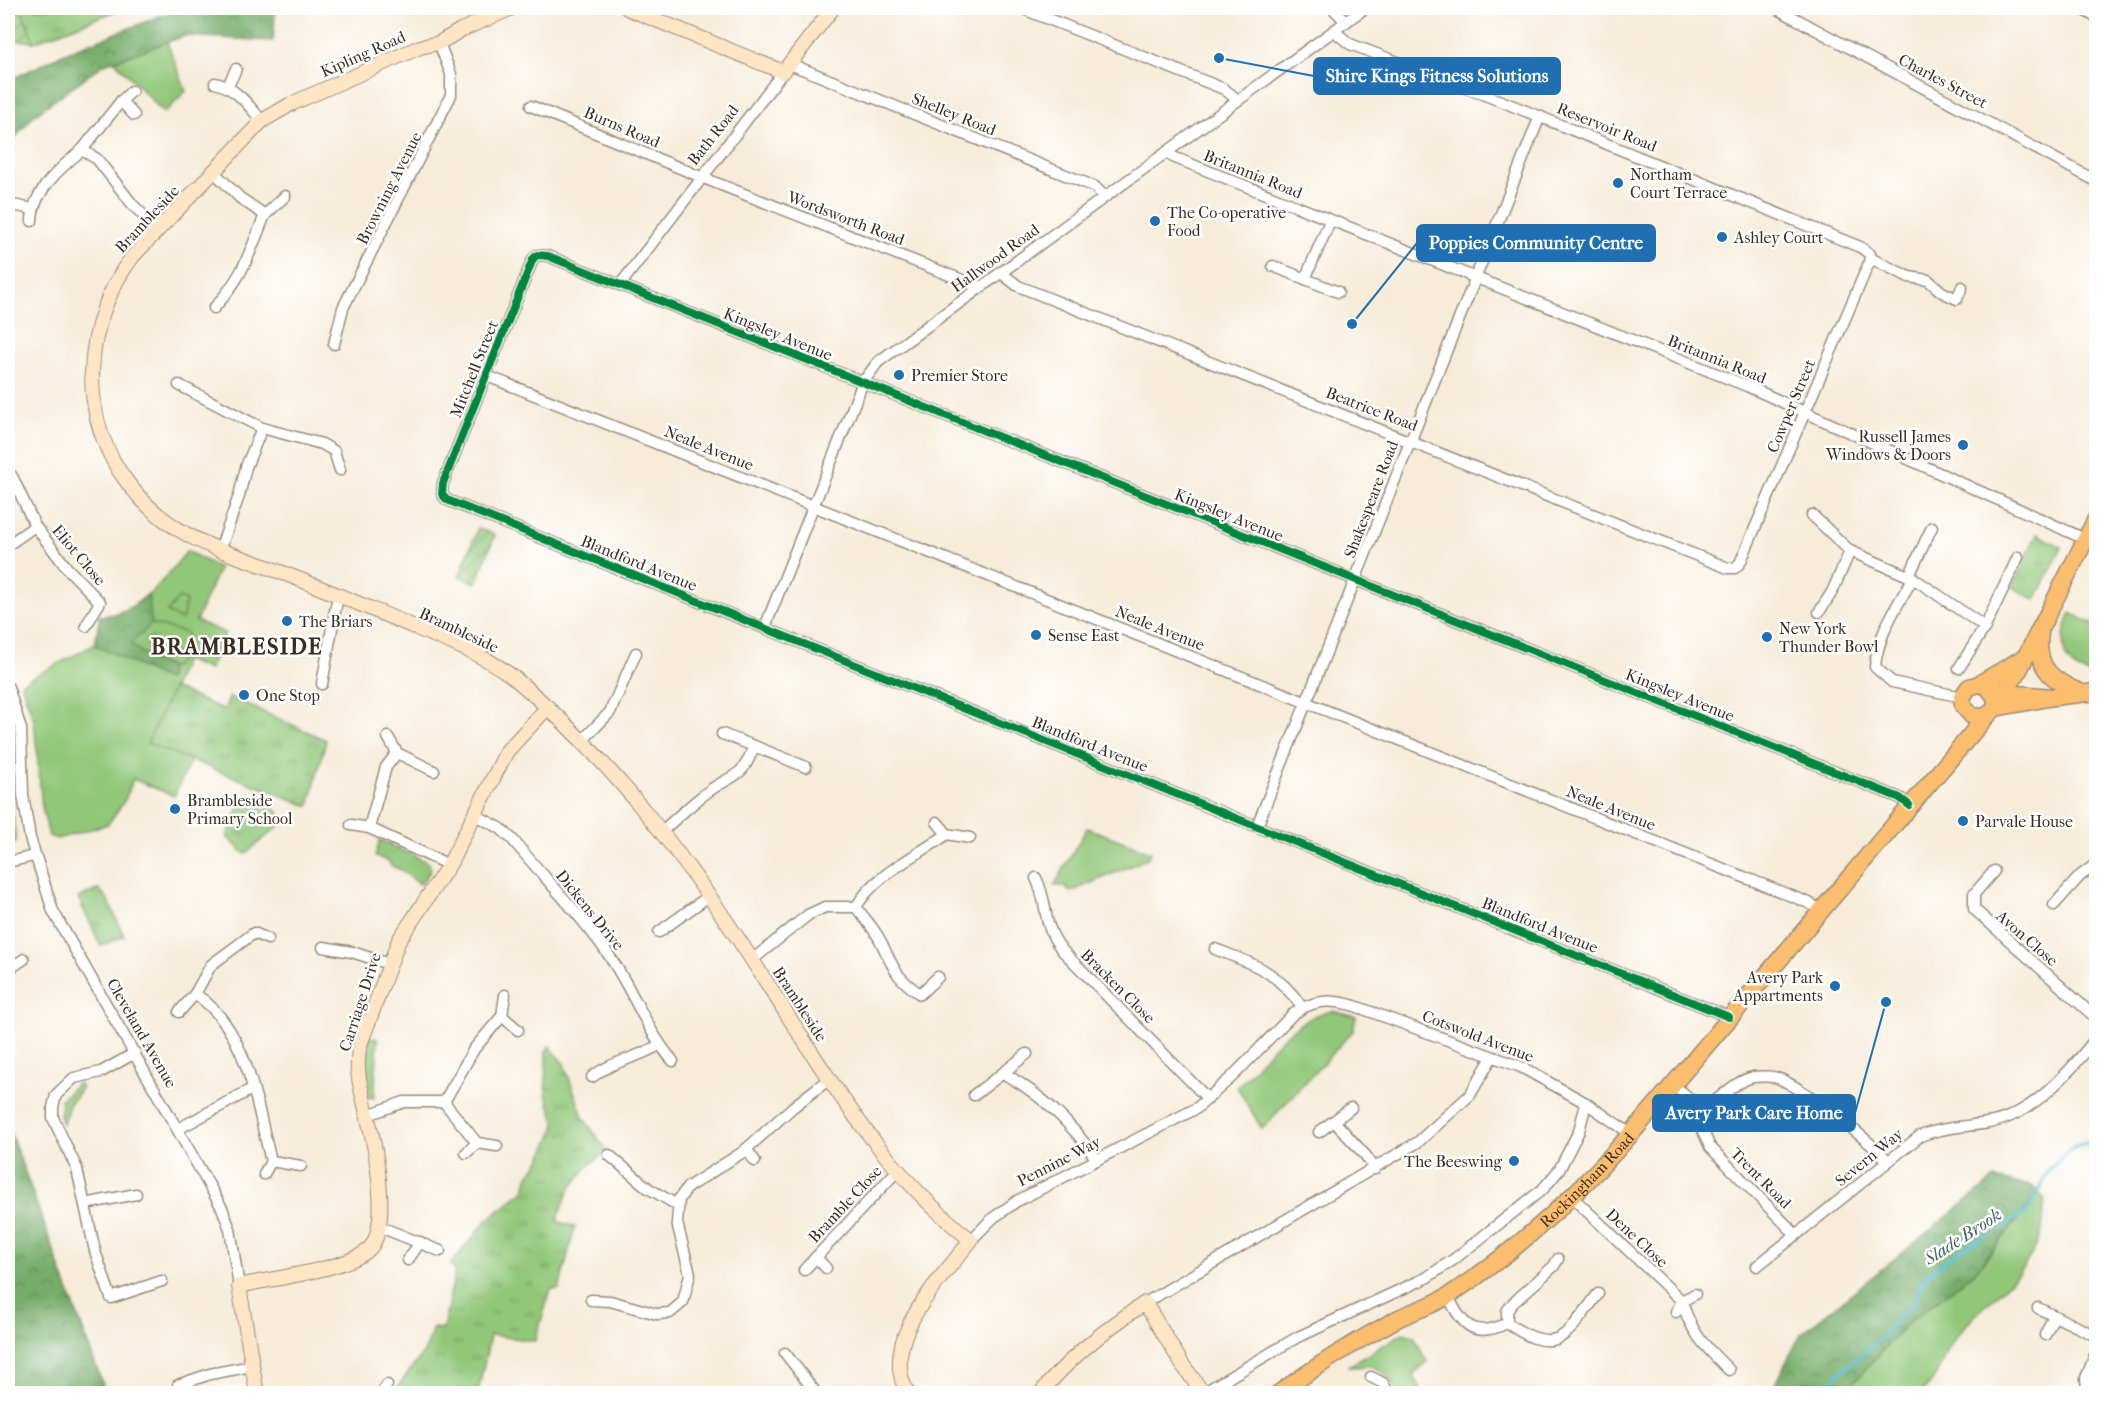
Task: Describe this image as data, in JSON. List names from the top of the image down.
{
  "streets": {
    "main road": ["Rockingham Road"],
    "street": [
      "Kipling Road",
      "Charles Street",
      "Shelley Road",
      "Burns Road",
      "Reservoir Road",
      "Bath Road",
      "Britannia Road",
      "Browning Avenue",
      "Wordsworth Road",
      "Brambleside",
      "Hallwood Road",
      "Kingsley Avenue",
      "Mitchell Street",
      "Cowper Street",
      "Beatrice Road",
      "Neale Avenue",
      "Shakespeare Road",
      "Eliot Close",
      "Blandford Avenue",
      "Dickens Drive",
      "Avon Close",
      "Bracken Close",
      "Carriage Drive",
      "Cleveland Avenue",
      "Cotswold Avenue",
      "Severn Way",
      "Pennine Way",
      "Trent Road",
      "Bramble Close",
      "Dene Close"
    ]
  },
  "crossings": [
    ["Kipling Road", "Browning Avenue"],
    ["Kipling Road", "Brambleside"],
    ["Shelley Road", "Bath Road"],
    ["Shelley Road", "Hallwood Road"],
    ["Burns Road", "Bath Road"],
    ["Burns Road", "Wordsworth Road"],
    ["Reservoir Road", "Hallwood Road"],
    ["Reservoir Road", "Cowper Street"],
    ["Reservoir Road", "Shakespeare Road"],
    ["Bath Road", "Wordsworth Road"],
    ["Bath Road", "Kingsley Avenue"],
    ["Britannia Road", "Hallwood Road"],
    ["Britannia Road", "Cowper Street"],
    ["Britannia Road", "Shakespeare Road"],
    ["Britannia Road", "Rockingham Road"],
    ["Wordsworth Road", "Hallwood Road"],
    ["Brambleside", "Carriage Drive"],
    ["Brambleside", "Pennine Way"],
    ["Brambleside", "Bramble Close"],
    ["Hallwood Road", "Kingsley Avenue"],
    ["Hallwood Road", "Beatrice Road"],
    ["Hallwood Road", "Neale Avenue"],
    ["Hallwood Road", "Blandford Avenue"],
    ["Kingsley Avenue", "Mitchell Street"],
    ["Kingsley Avenue", "Shakespeare Road"],
    ["Kingsley Avenue", "Rockingham Road"],
    ["Mitchell Street", "Neale Avenue"],
    ["Mitchell Street", "Blandford Avenue"],
    ["Cowper Street", "Beatrice Road"],
    ["Beatrice Road", "Shakespeare Road"],
    ["Neale Avenue", "Shakespeare Road"],
    ["Neale Avenue", "Rockingham Road"],
    ["Shakespeare Road", "Blandford Avenue"],
    ["Blandford Avenue", "Rockingham Road"],
    ["Dickens Drive", "Carriage Drive"],
    ["Bracken Close", "Pennine Way"],
    ["Carriage Drive", "Cleveland Avenue"],
    ["Cotswold Avenue", "Pennine Way"],
    ["Cotswold Avenue", "Rockingham Road"],
    ["Severn Way", "Trent Road"],
    ["Rockingham Road", "Dene Close"]
  ],
  "districts": ["BRAMBLESIDE"],
  "water": ["Slade Brook"],
  "places": [
    "Shire Kings Fitness Solutions",
    "Northam Court Terrace",
    "The Co-operative Food",
    "Ashley Court",
    "Poppies Community Centre",
    "Premier Store",
    "Russell James Windows & Doors",
    "The Briars",
    "Sense East",
    "New York Thunder Bowl",
    "One Stop",
    "Brambleside Primary School",
    "Parvale House",
    "Avery Park Appartments",
    "Avery Park Care Home",
    "The Beeswing"
  ]
}
